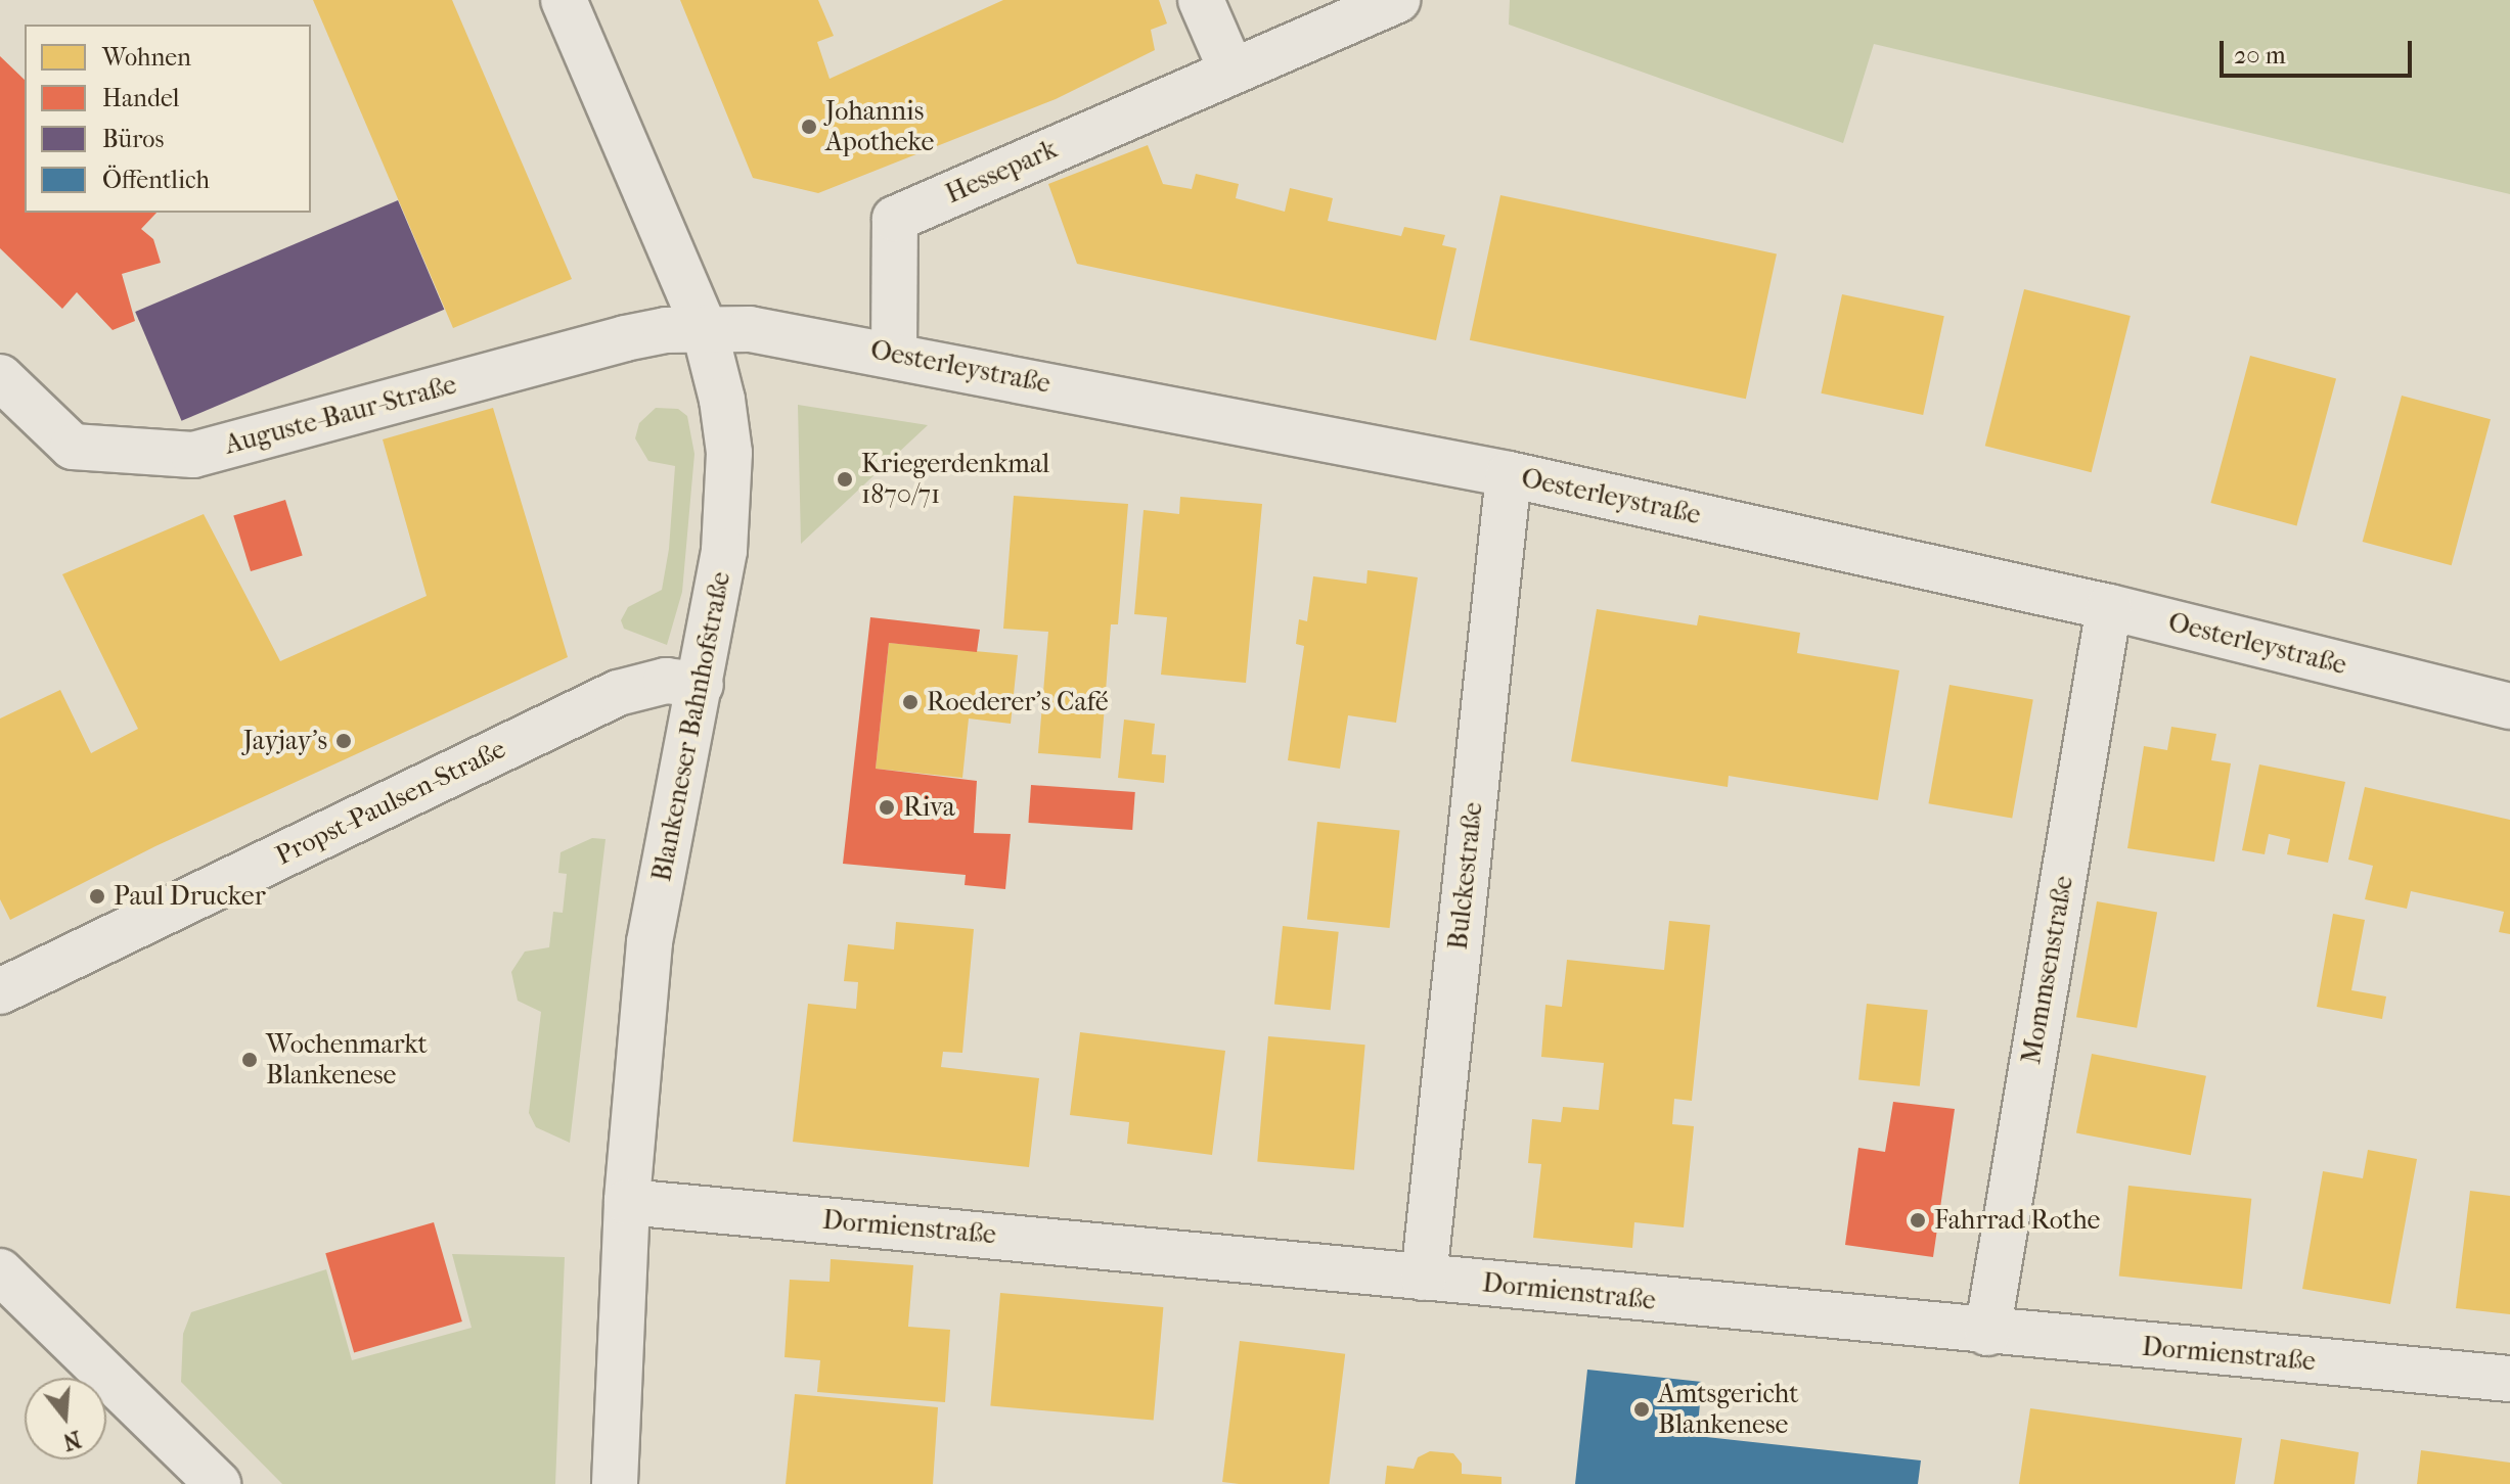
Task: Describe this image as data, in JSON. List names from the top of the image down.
{
  "streets": {
    "street": [
      "Hessepark",
      "Oesterleystraße",
      "Auguste-Baur-Straße",
      "Blankeneser Bahnhofstraße",
      "Propst-Paulsen-Straße",
      "Bulckestraße",
      "Mommsenstraße",
      "Dormienstraße"
    ]
  },
  "crossings": [
    ["Hessepark", "Oesterleystraße"],
    ["Oesterleystraße", "Auguste-Baur-Straße"],
    ["Oesterleystraße", "Blankeneser Bahnhofstraße"],
    ["Oesterleystraße", "Bulckestraße"],
    ["Oesterleystraße", "Mommsenstraße"],
    ["Auguste-Baur-Straße", "Blankeneser Bahnhofstraße"],
    ["Blankeneser Bahnhofstraße", "Propst-Paulsen-Straße"],
    ["Blankeneser Bahnhofstraße", "Dormienstraße"],
    ["Bulckestraße", "Dormienstraße"],
    ["Mommsenstraße", "Dormienstraße"]
  ],
  "places": [
    "Johannis Apotheke",
    "Kriegerdenkmal 1870/71",
    "Roederer's Café",
    "Jayjay's",
    "Riva",
    "Paul Drucker",
    "Wochenmarkt Blankenese",
    "Fahrrad Rothe",
    "Amtsgericht Blankenese"
  ],
  "legend": [
    "Wohnen",
    "Handel",
    "Büros",
    "Öffentlich"
  ],
  "scale_bar": "20 m",
  "north": "bottom"
}
